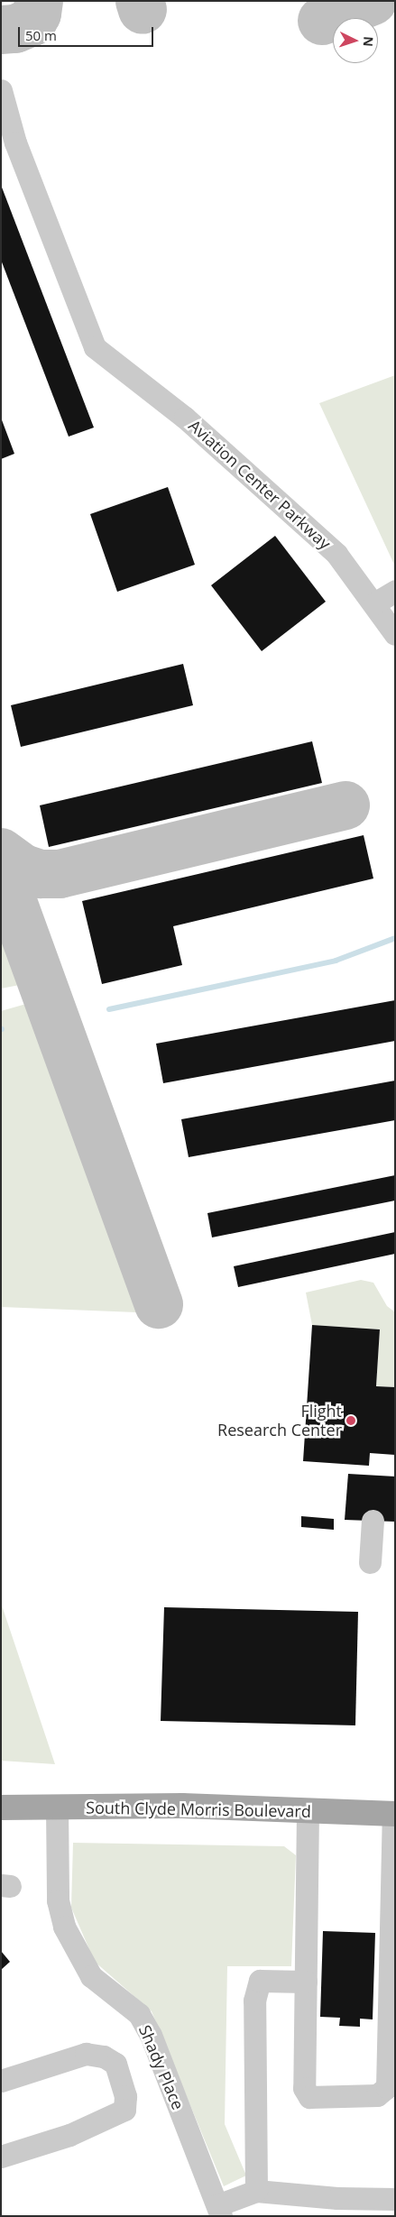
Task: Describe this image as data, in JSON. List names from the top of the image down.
{
  "streets": {
    "main road": ["South Clyde Morris Boulevard"],
    "street": ["Aviation Center Parkway", "Shady Place"]
  },
  "crossings": [
    ["South Clyde Morris Boulevard", "Shady Place"]
  ],
  "places": ["Flight Research Center"],
  "scale_bar": "50 m",
  "north": "right"
}
